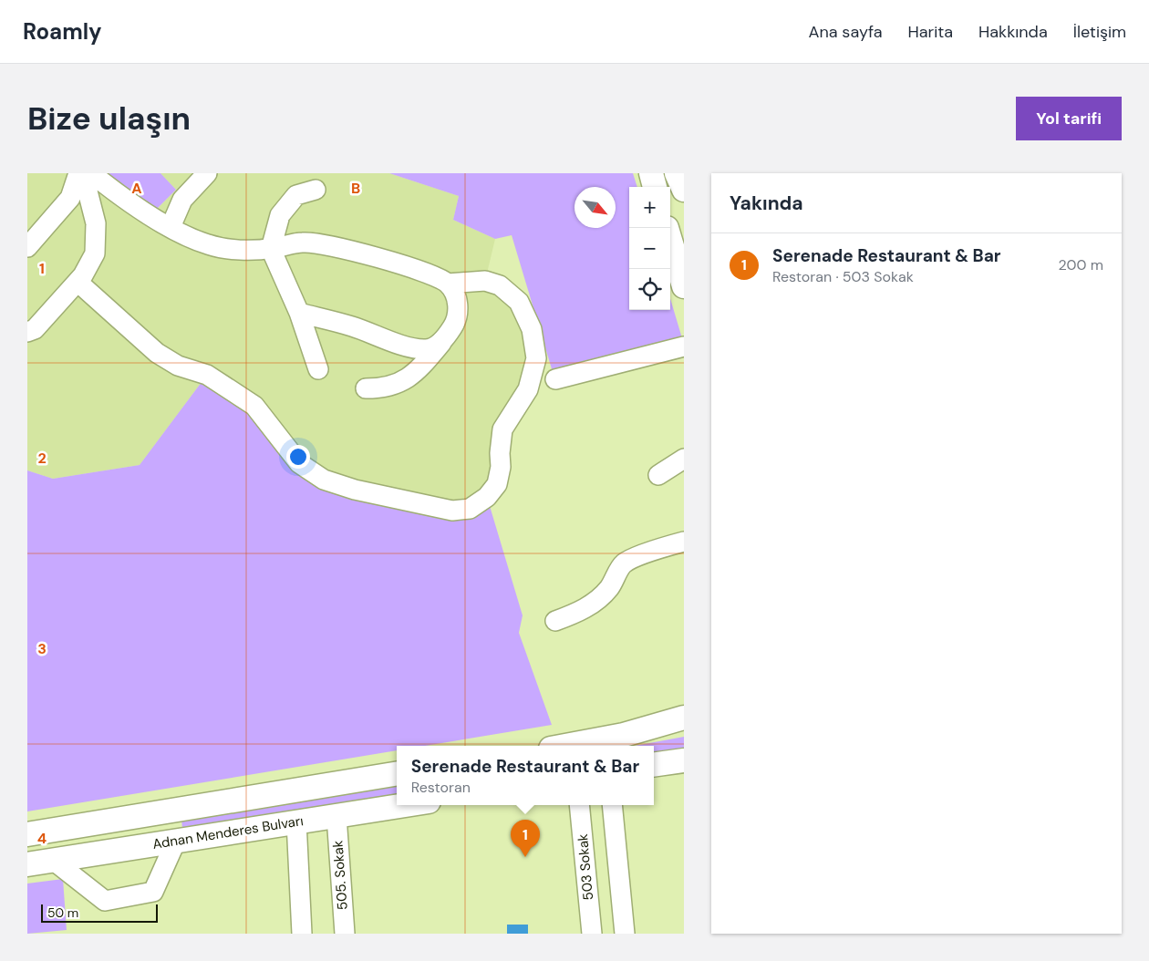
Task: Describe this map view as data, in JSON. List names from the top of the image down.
{
  "streets": {
    "main road": ["Adnan Menderes Bulvarı"],
    "street": ["503 Sokak", "505. Sokak"]
  },
  "crossings": [
    ["Adnan Menderes Bulvarı", "505. Sokak"]
  ],
  "scale_bar": "50 m",
  "north": "bottom right",
  "page": {
    "header": "Roamly",
    "nav": [
      "Ana sayfa",
      "Harita",
      "Hakkında",
      "İletişim"
    ],
    "buttons": "Yol tarifi",
    "title": "Bize ulaşın",
    "heading": "Yakında",
    "map_buttons": ["+", "−"],
    "list": [
      {
        "mark": "1",
        "name": "Serenade Restaurant & Bar",
        "note": "Restoran · 503 Sokak",
        "value": "200 m"
      }
    ],
    "popup": ["Serenade Restaurant & Bar", "Restoran"],
    "pins": "1",
    "scale": "50 m"
  },
  "grid": {
    "columns": ["A", "B"],
    "rows": [
      "1",
      "2",
      "3",
      "4"
    ]
  }
}
